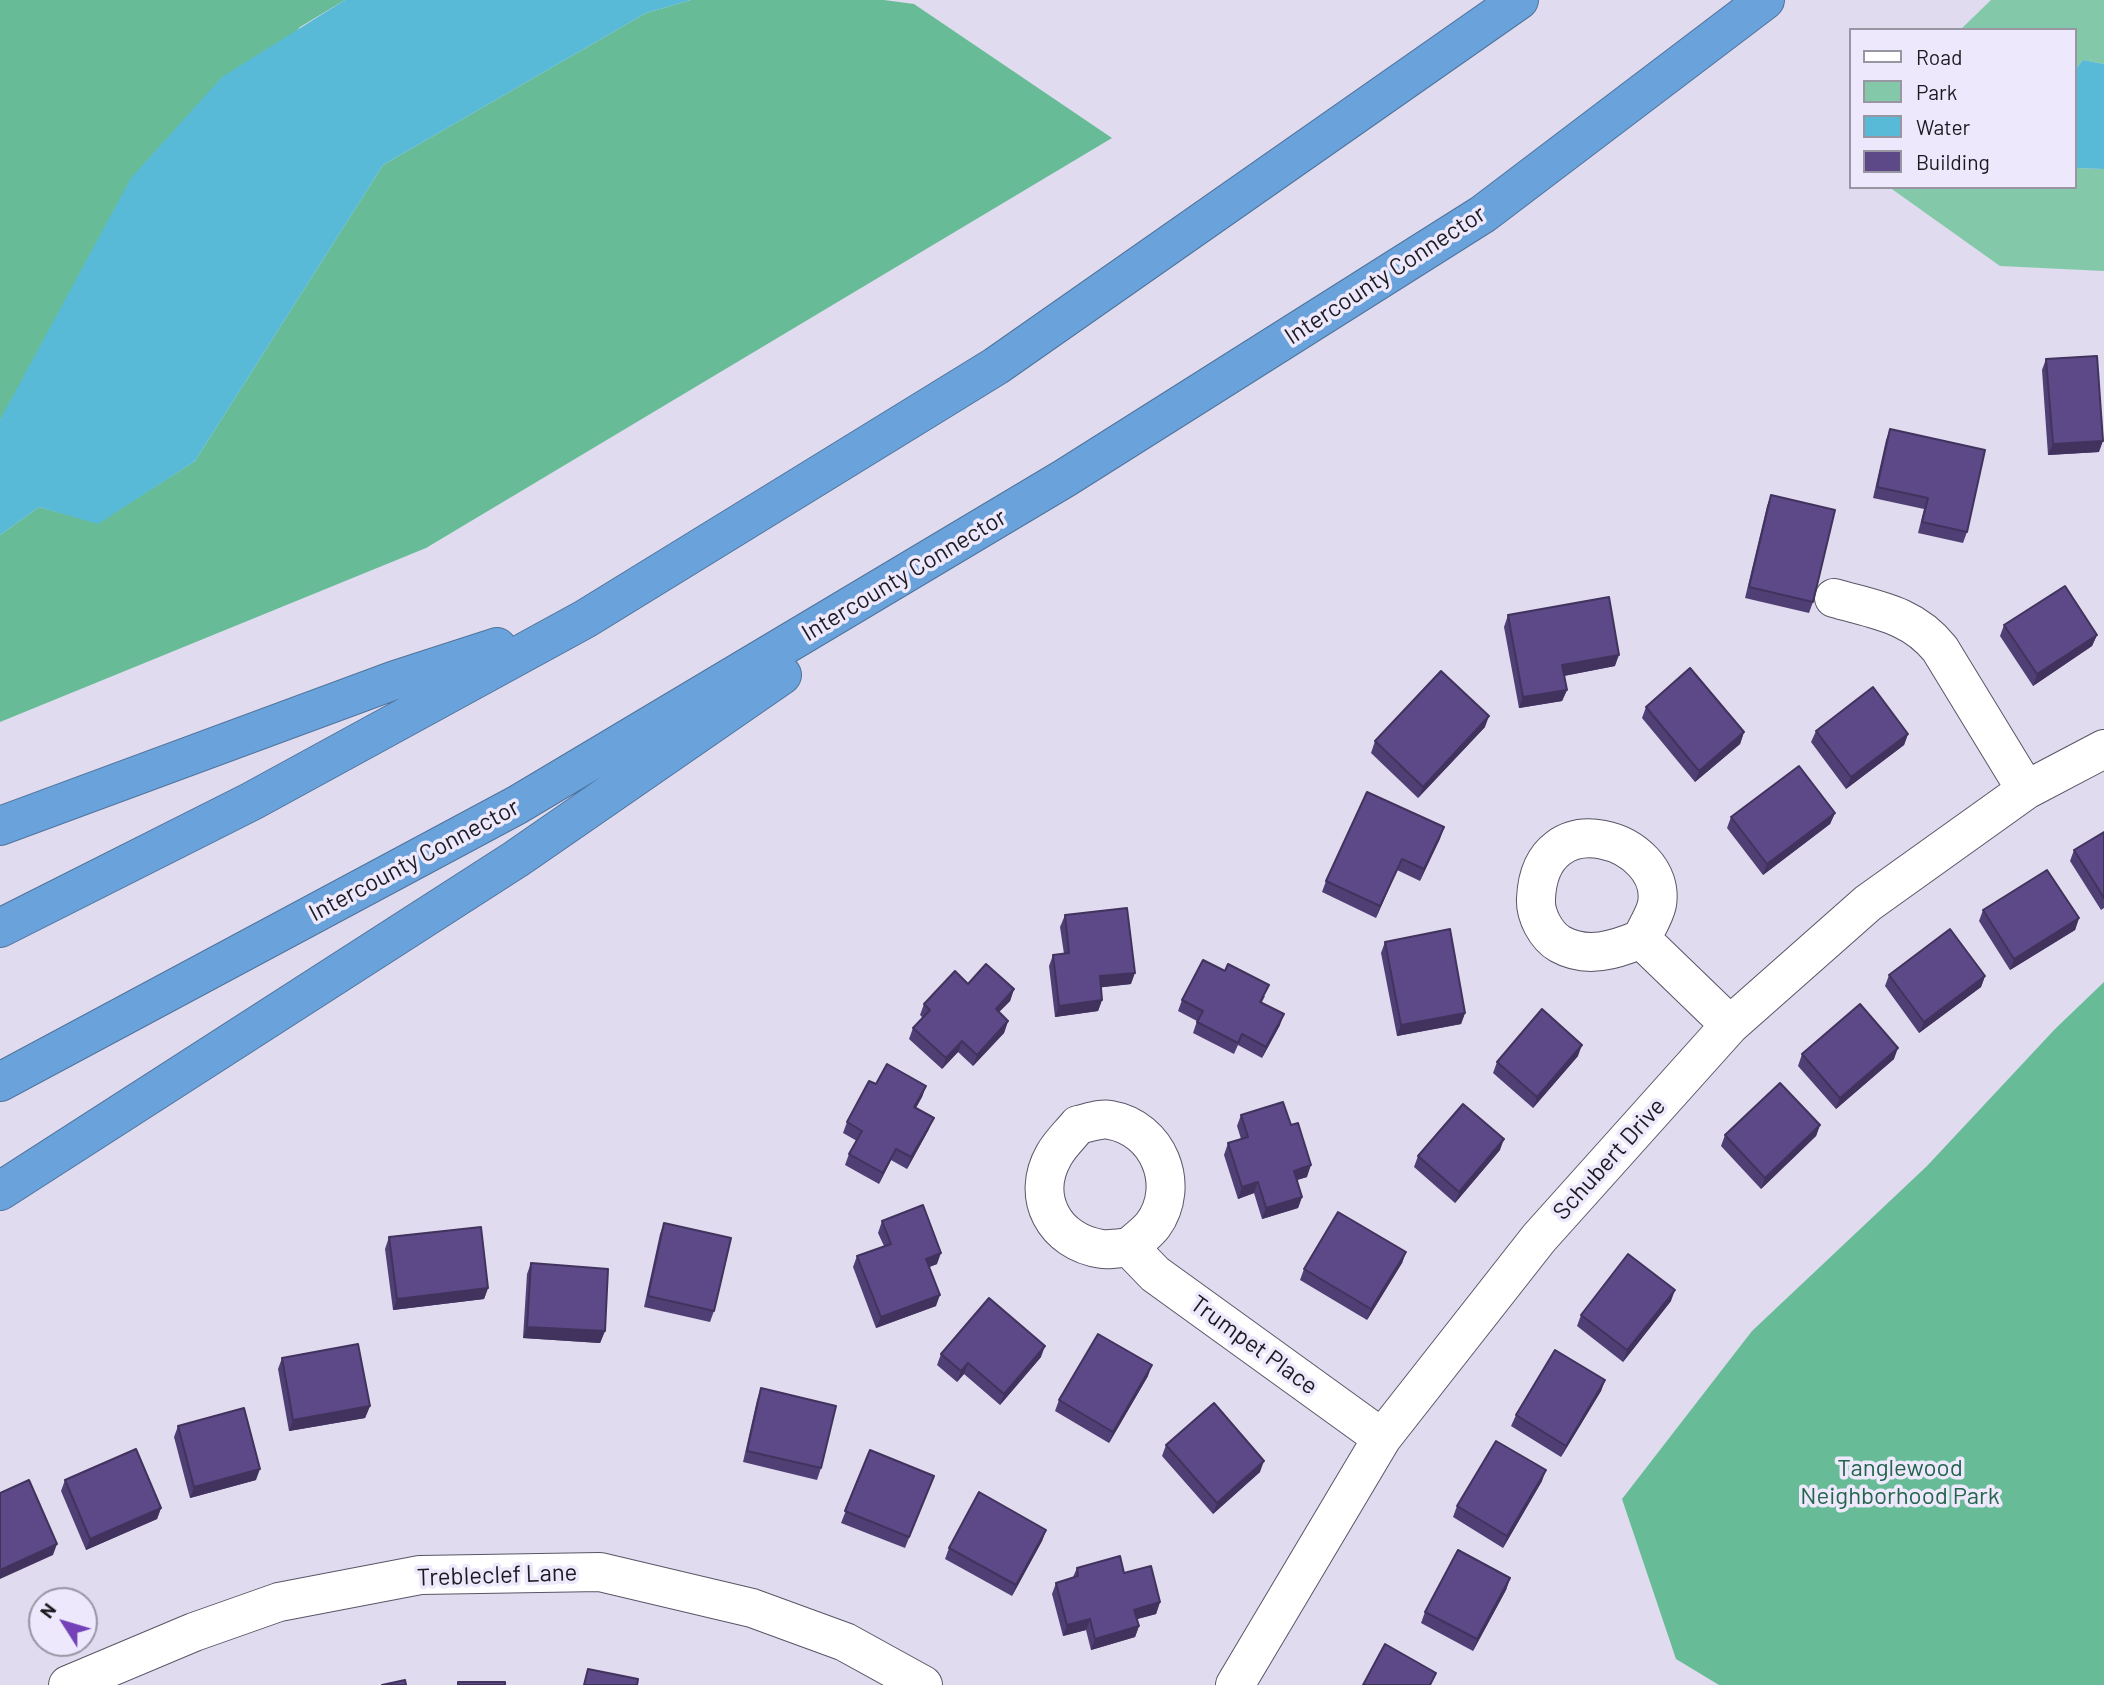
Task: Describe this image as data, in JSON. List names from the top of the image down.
{
  "streets": {
    "highway": ["Intercounty Connector"],
    "street": ["Schubert Drive", "Trumpet Place", "Trebleclef Lane"]
  },
  "crossings": [
    ["Schubert Drive", "Trumpet Place"]
  ],
  "parks": ["Tanglewood Neighborhood Park"],
  "legend": [
    "Road",
    "Park",
    "Water",
    "Building"
  ],
  "north": "top left"
}
